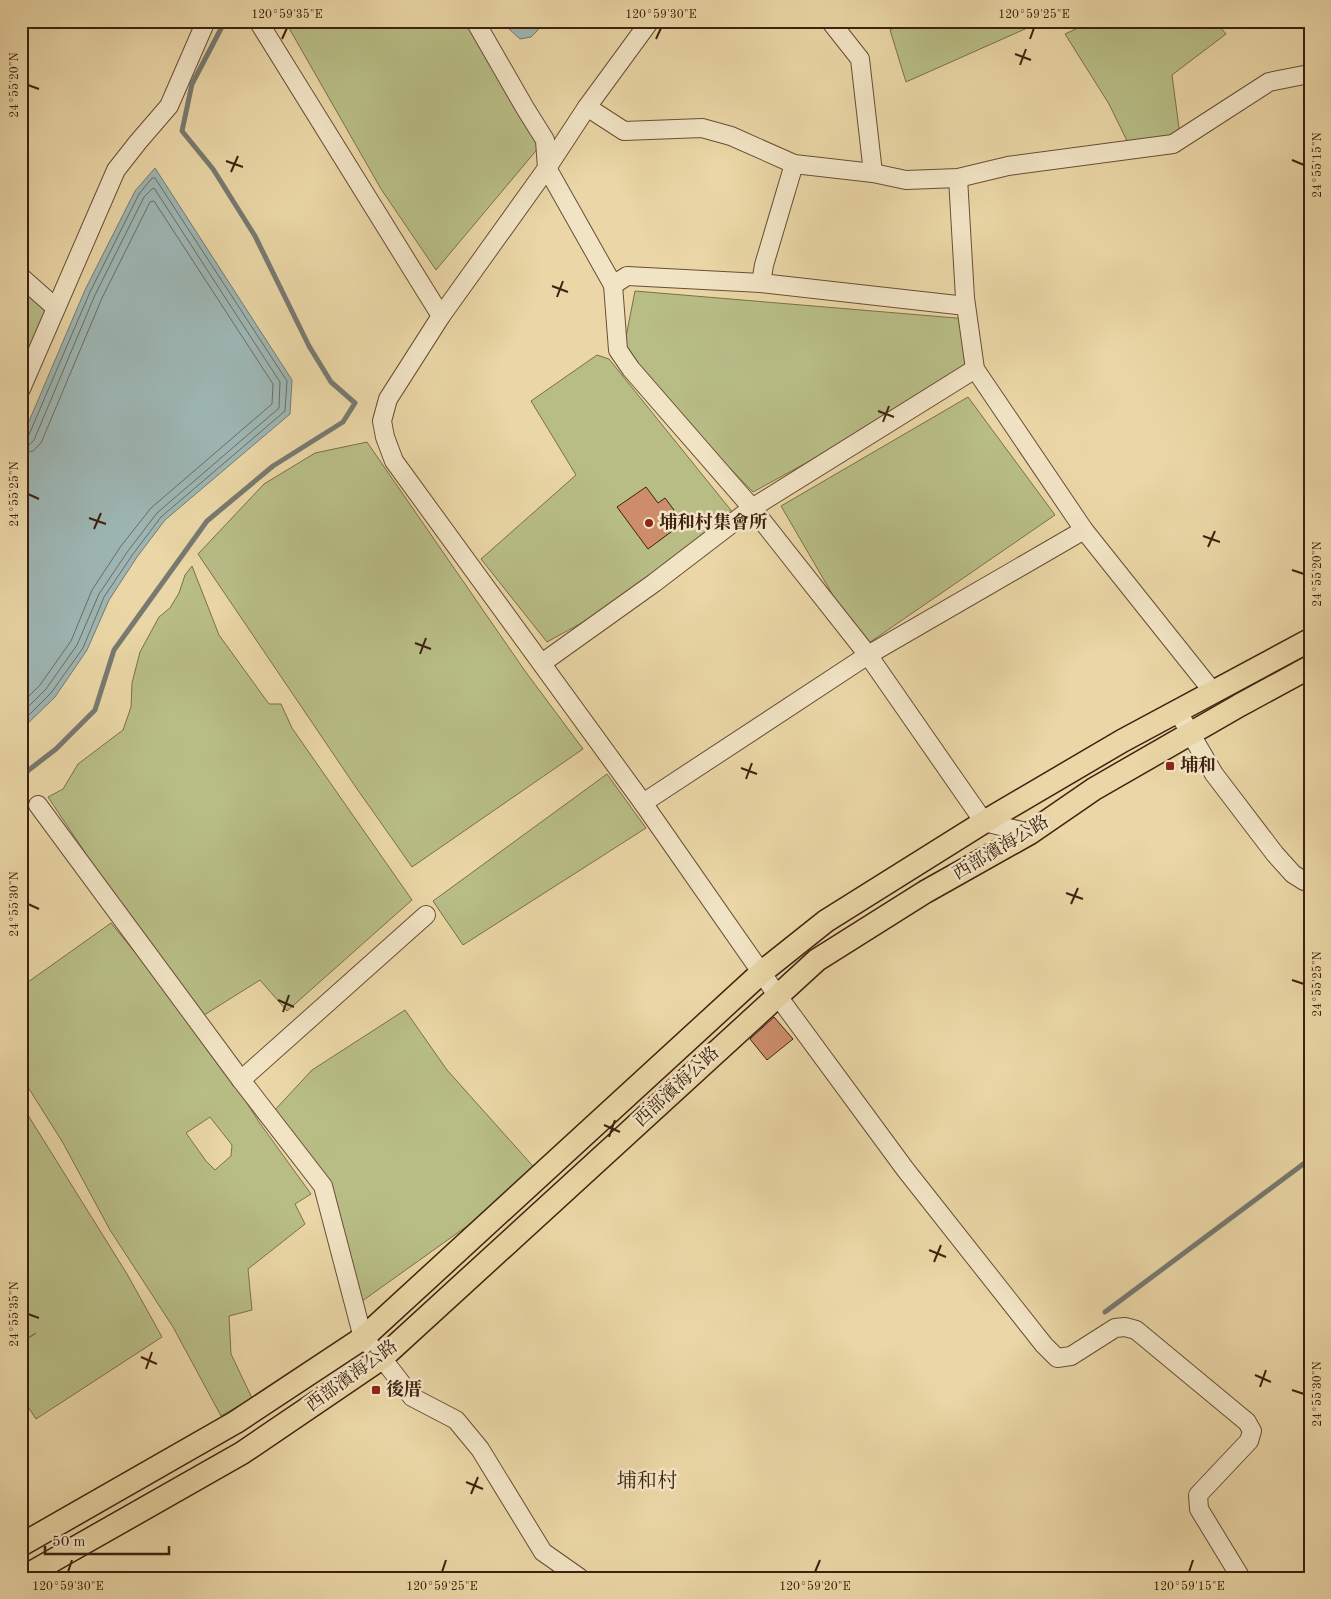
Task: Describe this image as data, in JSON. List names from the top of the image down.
{
  "streets": {
    "main road": ["西部濱海公路"]
  },
  "districts": ["埔和村"],
  "places": {
    "other": ["埔和村集會所"],
    "transit": ["埔和", "後厝"]
  },
  "scale_bar": "50 m",
  "coordinates": [
    "120°59'35\"E",
    "120°59'30\"E",
    "120°59'25\"E",
    "24°55'20\"N",
    "24°55'15\"N",
    "24°55'25\"N",
    "24°55'30\"N",
    "24°55'35\"N",
    "120°59'20\"E",
    "120°59'15\"E"
  ]
}
